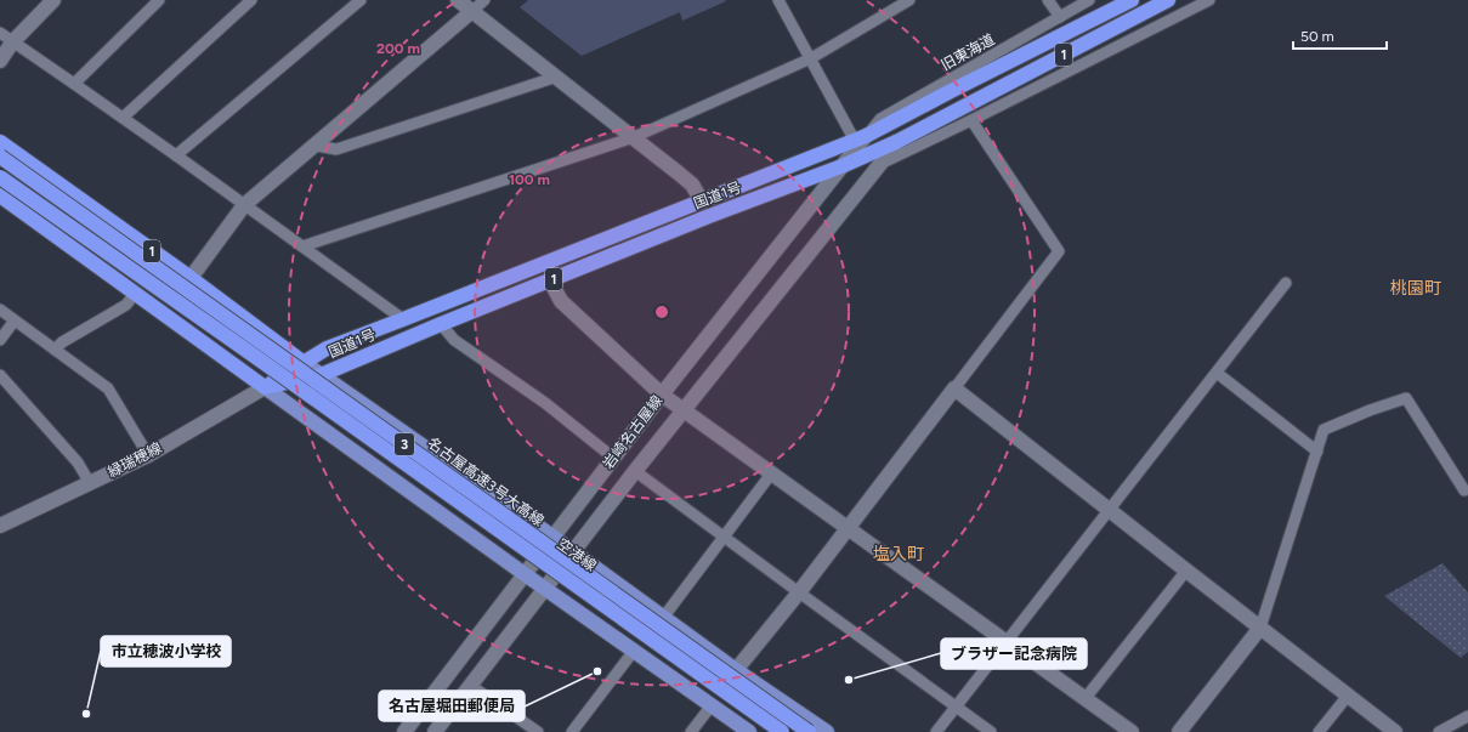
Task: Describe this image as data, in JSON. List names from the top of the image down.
{
  "streets": {
    "highway": [
      "1",
      "国道1号",
      "3",
      "名古屋高速3号大高線"
    ],
    "main road": ["空港線"],
    "street": ["旧東海道", "岩崎名古屋線", "緑瑞穂線"]
  },
  "crossings": [
    ["旧東海道", "国道1号"],
    ["旧東海道", "岩崎名古屋線"],
    ["1", "国道1号"],
    ["1", "空港線"],
    ["国道1号", "岩崎名古屋線"],
    ["国道1号", "緑瑞穂線"],
    ["国道1号", "空港線"],
    ["岩崎名古屋線", "空港線"]
  ],
  "districts": ["桃園町", "塩入町"],
  "places": ["名古屋堀田郵便局", "ブラザー記念病院", "市立穂波小学校"],
  "scale_bar": "50 m",
  "rings": ["200 m", "100 m"]
}
